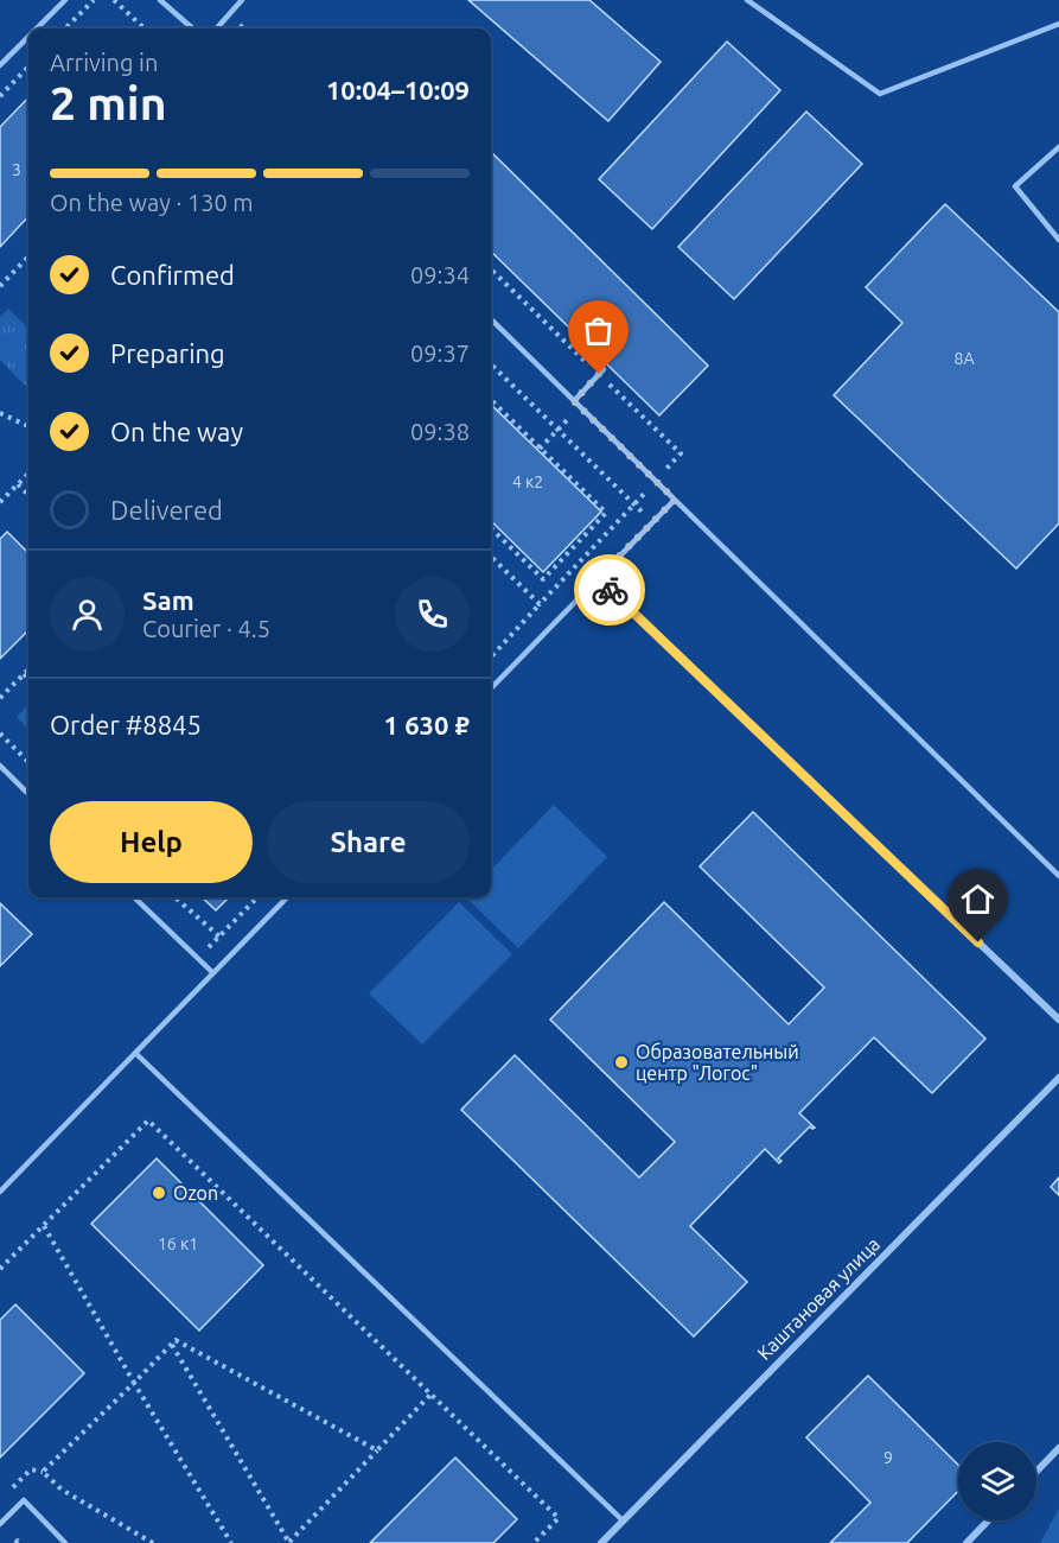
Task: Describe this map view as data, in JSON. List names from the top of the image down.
{
  "streets": {
    "street": ["Каштановая улица"]
  },
  "places": ["Образовательный центр \"Логос\"", "Ozon"],
  "house_numbers": [
    "3",
    "8А",
    "4 к2",
    "16 к1",
    "9"
  ],
  "page": {
    "heading": ["2 min", "Arriving in", "10:04–10:09"],
    "panel": [
      "Sam",
      "Courier · 4.5",
      "Order #8845",
      "1 630 ₽"
    ],
    "bar": "On the way · 130 m",
    "list": [
      ["Confirmed", "09:34"],
      ["Preparing", "09:37"],
      ["On the way", "09:38"],
      "Delivered"
    ],
    "buttons": ["Help", "Share"]
  }
}
